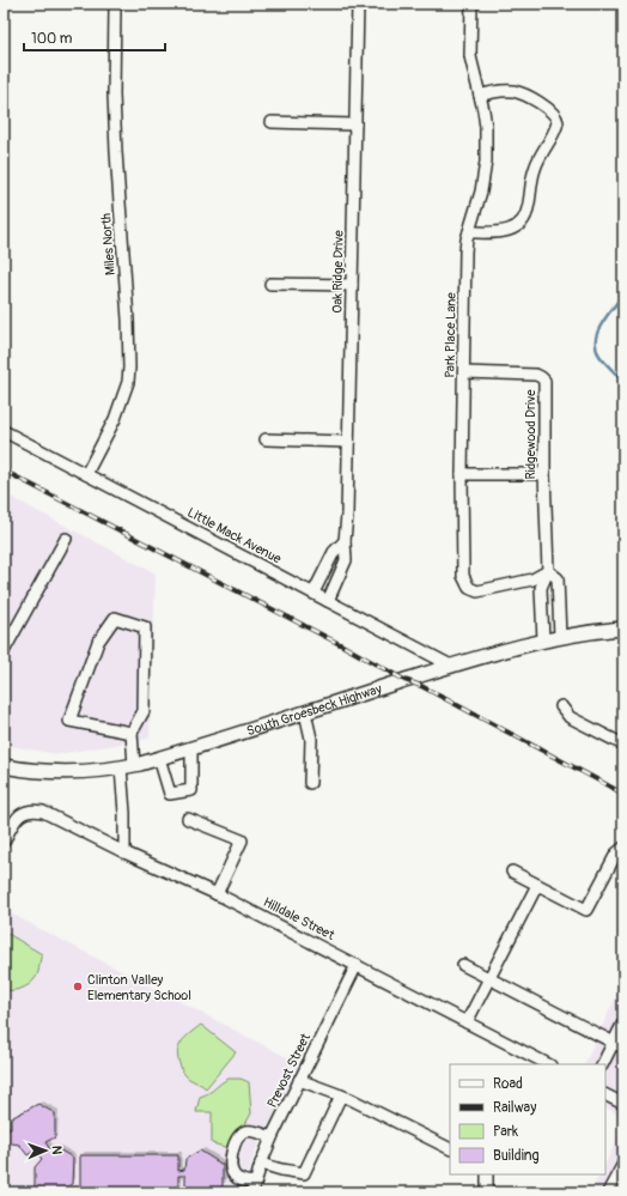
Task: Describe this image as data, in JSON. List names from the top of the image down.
{
  "streets": {
    "main road": ["South Groesbeck Highway"],
    "street": [
      "Miles North",
      "Oak Ridge Drive",
      "Park Place Lane",
      "Ridgewood Drive",
      "Little Mack Avenue",
      "Hilldale Street",
      "Prevost Street"
    ]
  },
  "crossings": [
    ["Miles North", "Little Mack Avenue"],
    ["Oak Ridge Drive", "Little Mack Avenue"],
    ["Park Place Lane", "Ridgewood Drive"],
    ["Ridgewood Drive", "South Groesbeck Highway"],
    ["Little Mack Avenue", "South Groesbeck Highway"],
    ["Hilldale Street", "Prevost Street"]
  ],
  "places": ["Clinton Valley Elementary School"],
  "legend": [
    "Road",
    "Railway",
    "Park",
    "Building"
  ],
  "scale_bar": "100 m",
  "north": "right"
}
